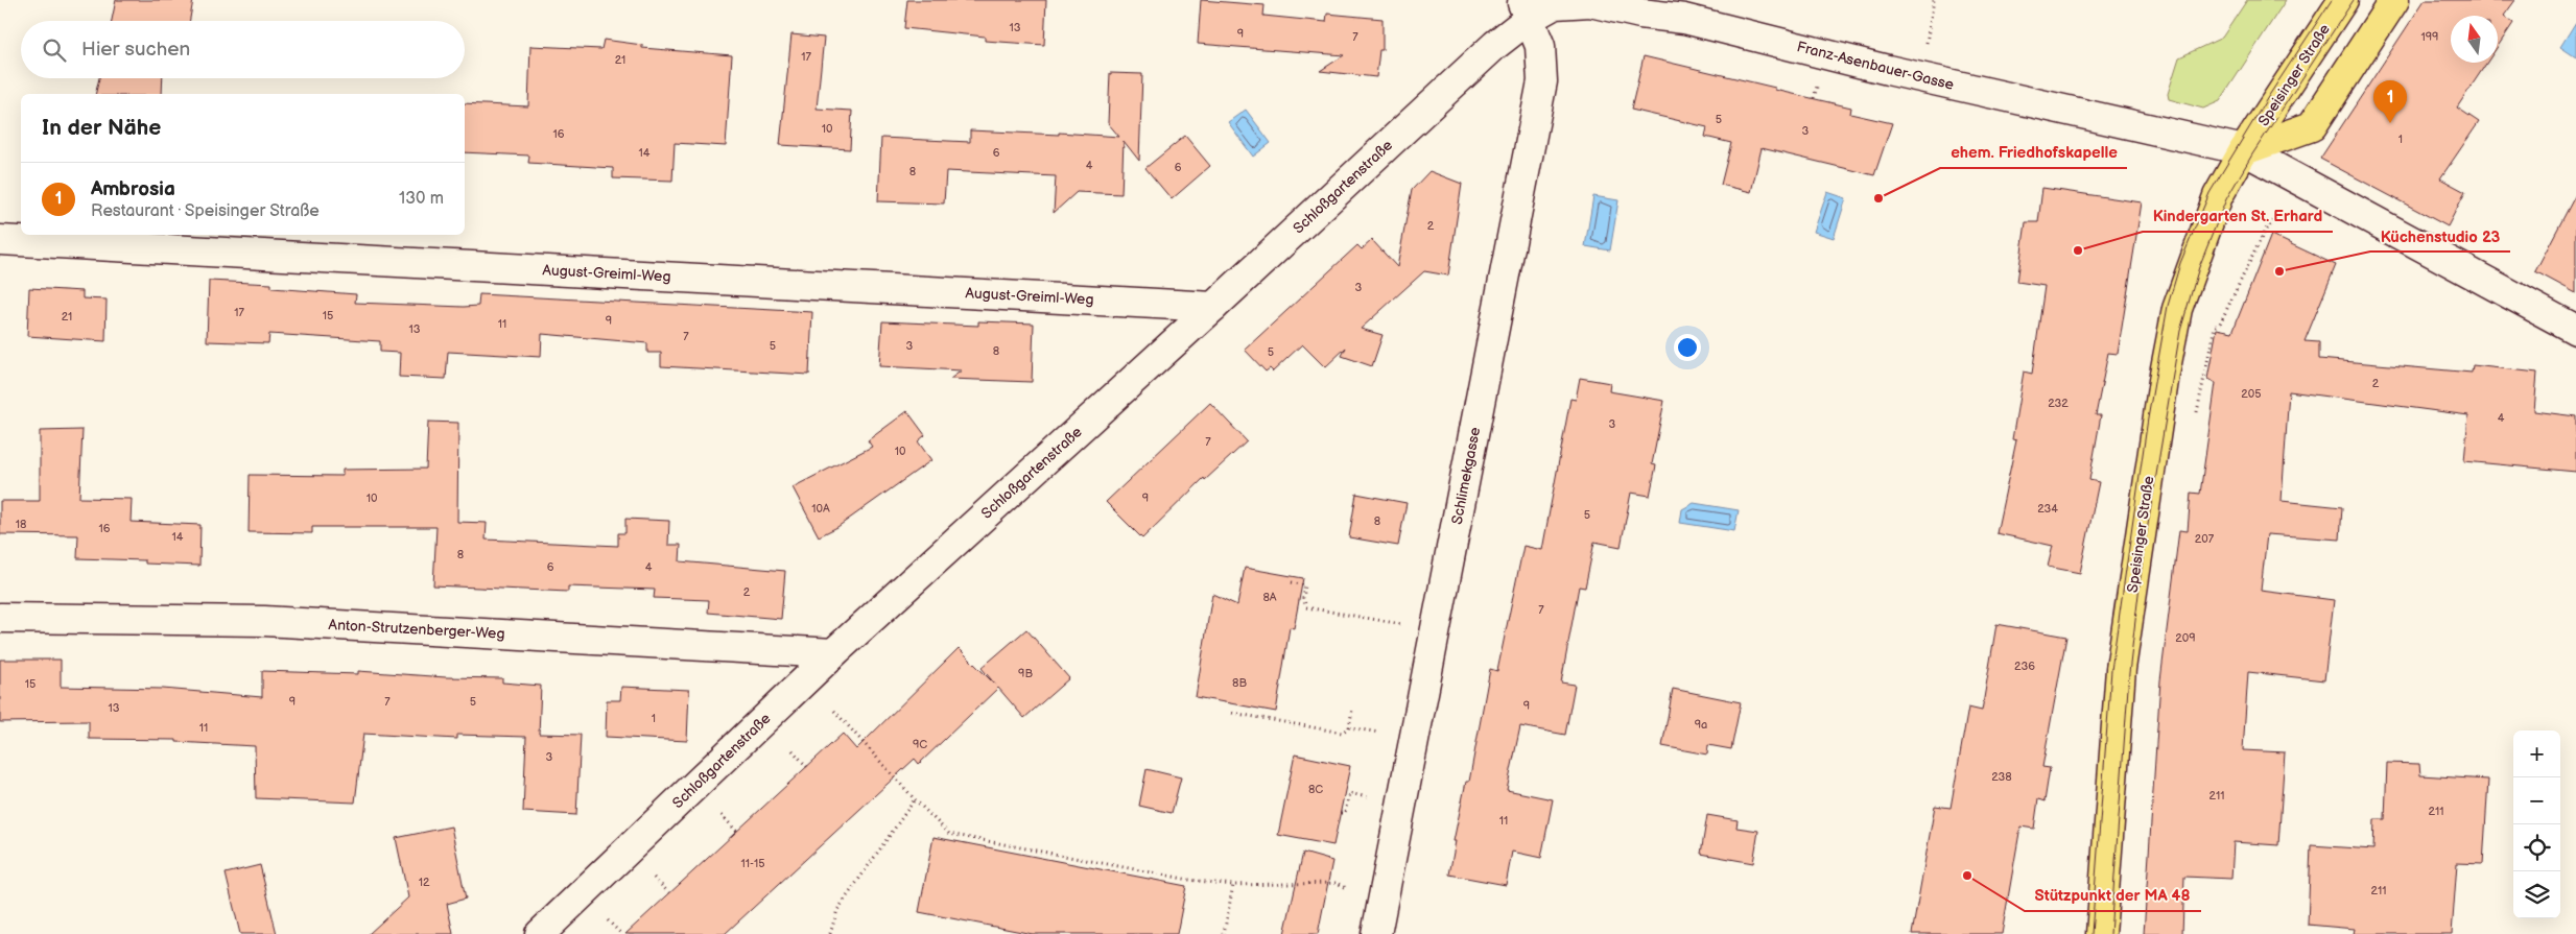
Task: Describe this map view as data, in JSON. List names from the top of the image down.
{
  "streets": {
    "main road": ["Speisinger Straße"],
    "street": [
      "Franz-Asenbauer-Gasse",
      "Schloßgartenstraße",
      "August-Greiml-Weg",
      "Schlimekgasse",
      "Anton-Strutzenberger-Weg"
    ]
  },
  "crossings": [
    ["Franz-Asenbauer-Gasse", "Speisinger Straße"],
    ["Franz-Asenbauer-Gasse", "Schloßgartenstraße"],
    ["Franz-Asenbauer-Gasse", "Schlimekgasse"],
    ["Schloßgartenstraße", "August-Greiml-Weg"],
    ["Schloßgartenstraße", "Schlimekgasse"],
    ["Schloßgartenstraße", "Anton-Strutzenberger-Weg"]
  ],
  "places": [
    "ehem. Friedhofskapelle",
    "Kindergarten St. Erhard",
    "Küchenstudio 23",
    "Stützpunkt der MA 48"
  ],
  "house_numbers": [
    "13",
    "9",
    "7",
    "199",
    "17",
    "21",
    "5",
    "10",
    "3",
    "16",
    "1",
    "14",
    "6",
    "4",
    "6",
    "8",
    "2",
    "3",
    "17",
    "15",
    "21",
    "9",
    "11",
    "13",
    "7",
    "5",
    "3",
    "8",
    "5",
    "2",
    "205",
    "232",
    "4",
    "3",
    "7",
    "10",
    "10",
    "9",
    "10A",
    "234",
    "5",
    "8",
    "18",
    "16",
    "14",
    "207",
    "8",
    "6",
    "4",
    "2",
    "8A",
    "7",
    "209",
    "236",
    "9B",
    "8B",
    "15",
    "9",
    "7",
    "5",
    "9",
    "13",
    "1",
    "9a",
    "11",
    "9C",
    "3",
    "238",
    "8C",
    "211",
    "211",
    "11",
    "11-15",
    "12",
    "211"
  ],
  "north": "top",
  "page": {
    "search": "Hier suchen",
    "pins": "1",
    "heading": "In der Nähe",
    "list": [
      {
        "mark": "1",
        "name": "Ambrosia",
        "note": "Restaurant · Speisinger Straße",
        "value": "130 m"
      }
    ],
    "map_buttons": ["+", "−"]
  }
}
